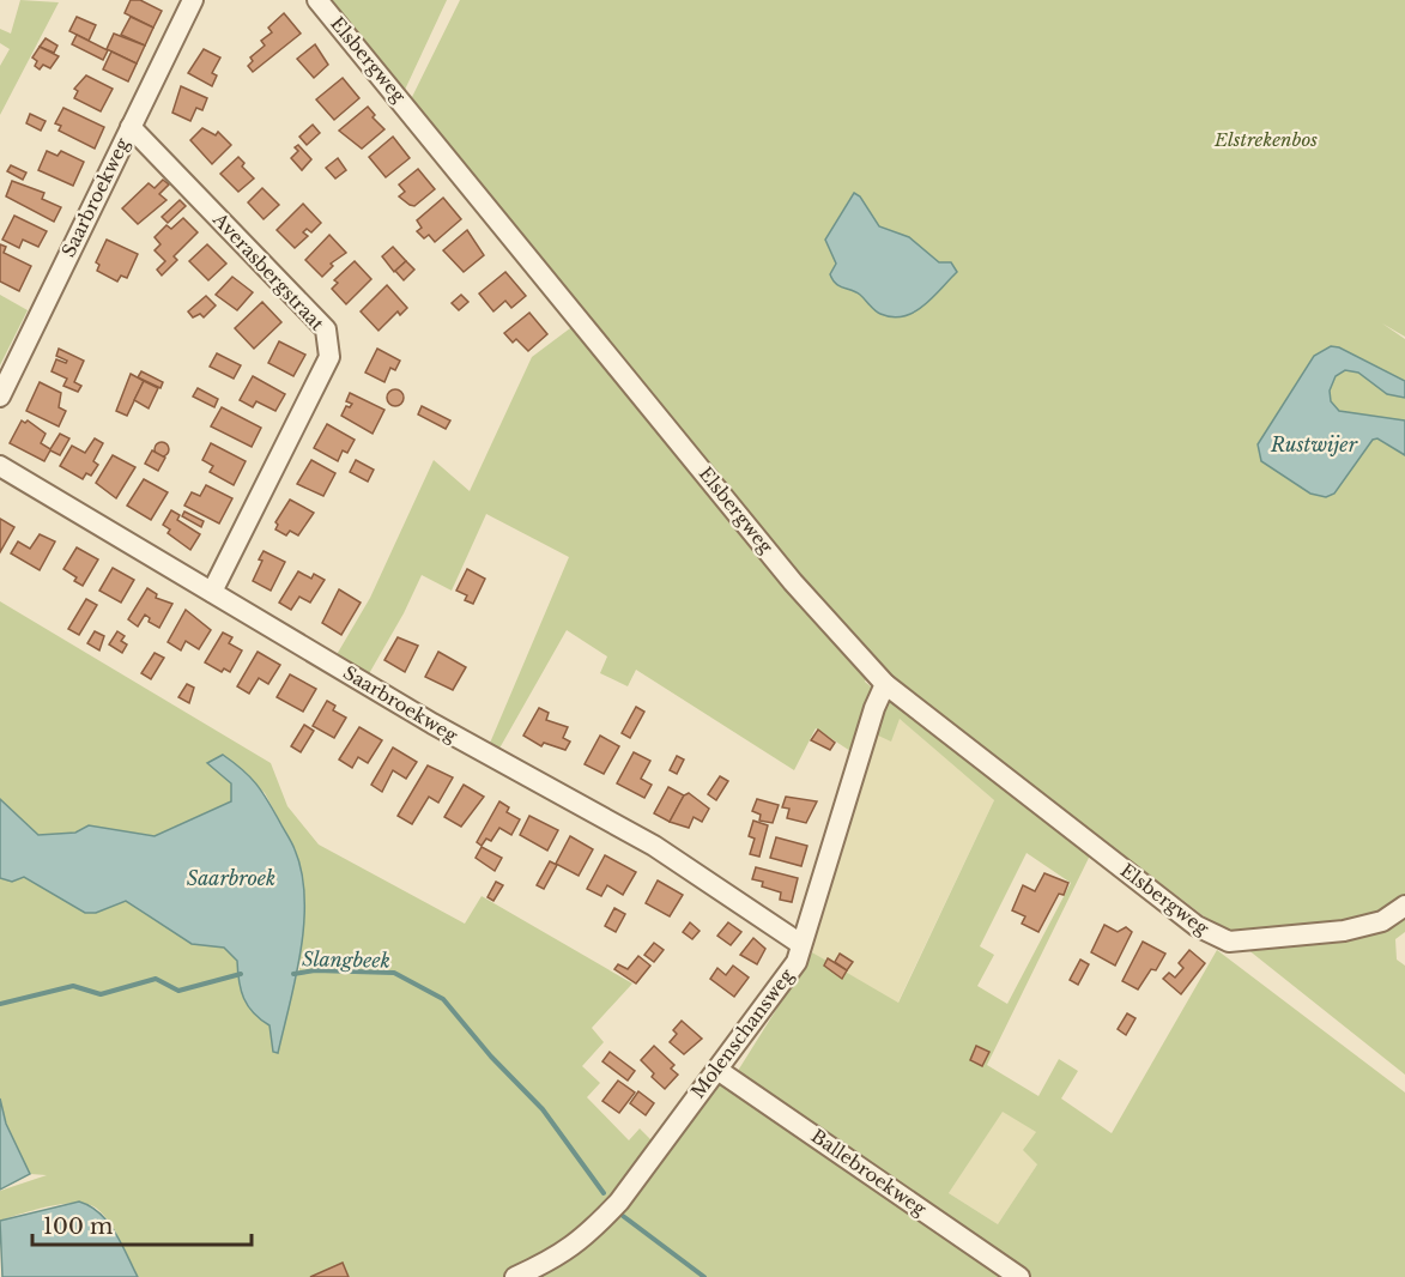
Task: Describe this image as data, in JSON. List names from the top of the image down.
{
  "streets": {
    "street": [
      "Elsbergweg",
      "Saarbroekweg",
      "Averasbergstraat",
      "Molenschansweg",
      "Ballebroekweg"
    ]
  },
  "crossings": [
    ["Elsbergweg", "Molenschansweg"],
    ["Saarbroekweg", "Averasbergstraat"],
    ["Saarbroekweg", "Molenschansweg"],
    ["Molenschansweg", "Ballebroekweg"]
  ],
  "water": ["Rustwijer", "Saarbroek", "Slangbeek"],
  "parks": ["Elstrekenbos"],
  "scale_bar": "100 m"
}
